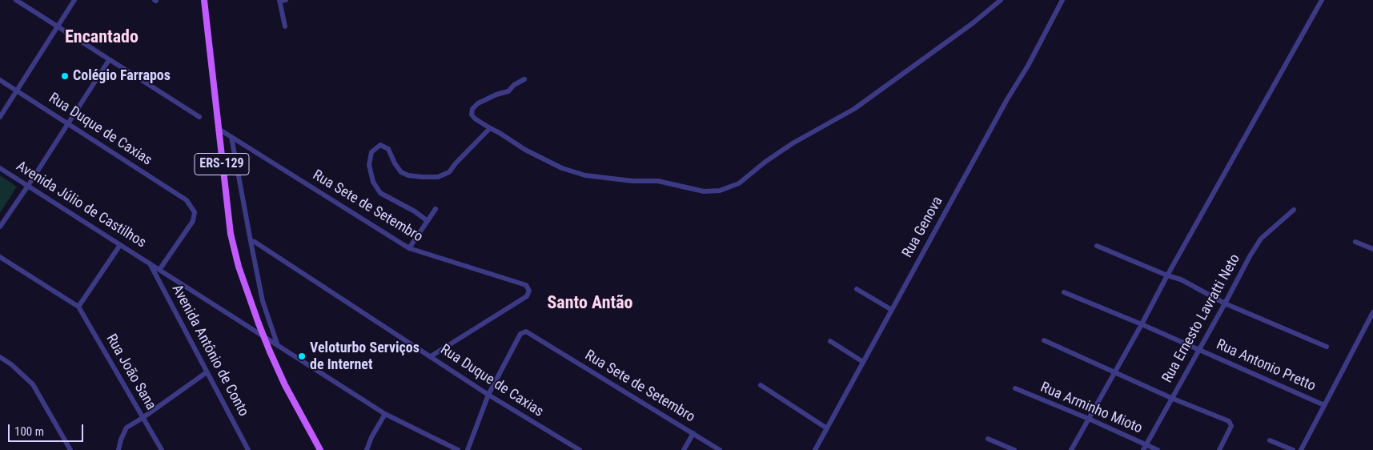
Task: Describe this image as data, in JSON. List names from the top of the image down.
{
  "streets": {
    "main road": ["ERS-129"],
    "street": [
      "Rua Duque de Caxias",
      "Avenida Júlio de Castilhos",
      "Rua Sete de Setembro",
      "Rua Genova",
      "Rua Ernesto Lavratti Neto",
      "Avenida Antônio de Conto",
      "Rua Antonio Pretto",
      "Rua João Sana",
      "Rua Arminho Mioto"
    ]
  },
  "crossings": [
    ["Rua Duque de Caxias", "Avenida Júlio de Castilhos"],
    ["Rua Duque de Caxias", "Rua Sete de Setembro"],
    ["ERS-129", "Rua Sete de Setembro"],
    ["Avenida Júlio de Castilhos", "Avenida Antônio de Conto"],
    ["Rua Ernesto Lavratti Neto", "Rua Antonio Pretto"],
    ["Rua Ernesto Lavratti Neto", "Rua Arminho Mioto"]
  ],
  "districts": ["Encantado", "Santo Antão"],
  "places": ["Colégio Farrapos", "Veloturbo Serviços de Internet"],
  "scale_bar": "100 m"
}
